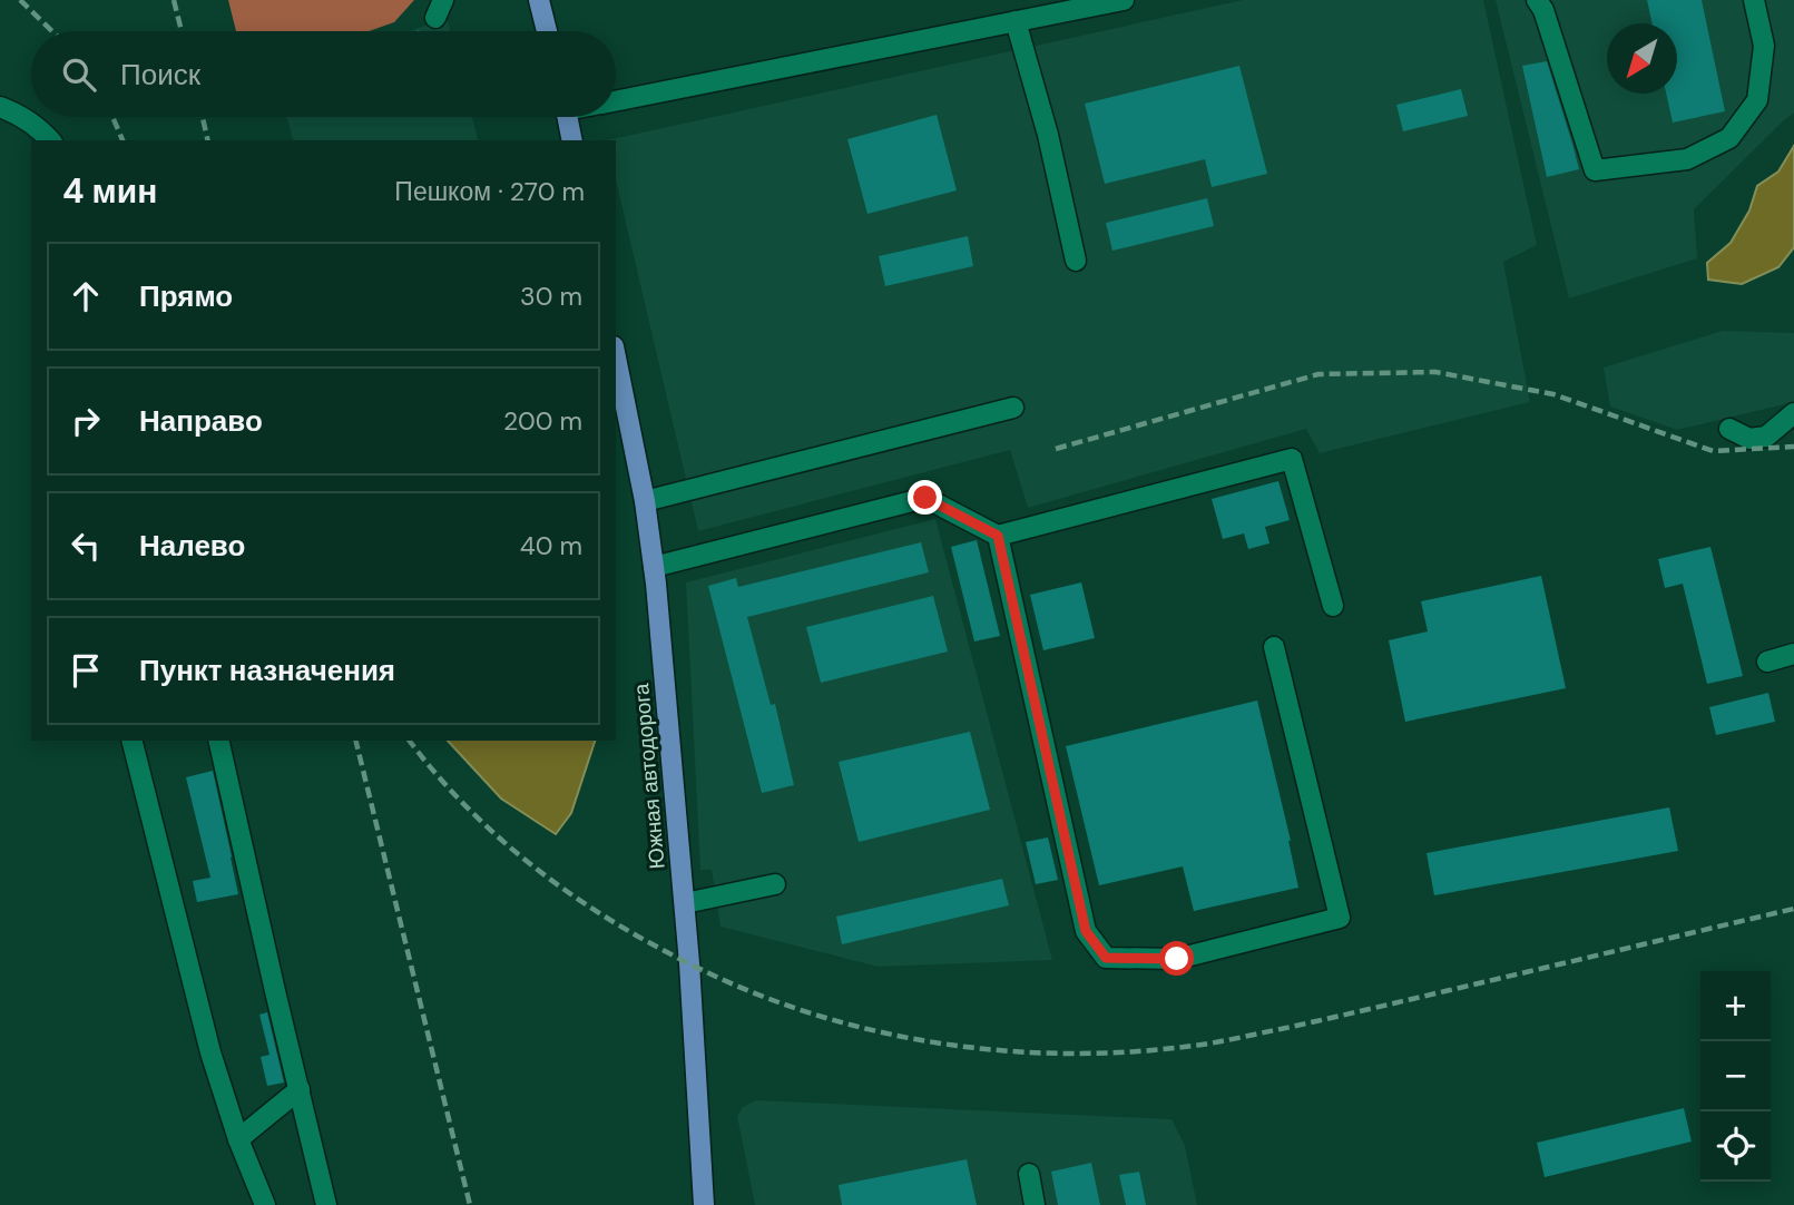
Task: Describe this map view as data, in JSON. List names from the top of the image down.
{
  "streets": {
    "main road": ["Южная автодорога"]
  },
  "north": "bottom left",
  "page": {
    "search": "Поиск",
    "heading": ["4 мин", "Пешком · 270 m"],
    "list": [
      ["Прямо", "30 m"],
      ["Направо", "200 m"],
      ["Налево", "40 m"],
      "Пункт назначения"
    ],
    "map_buttons": ["+", "−"]
  }
}
